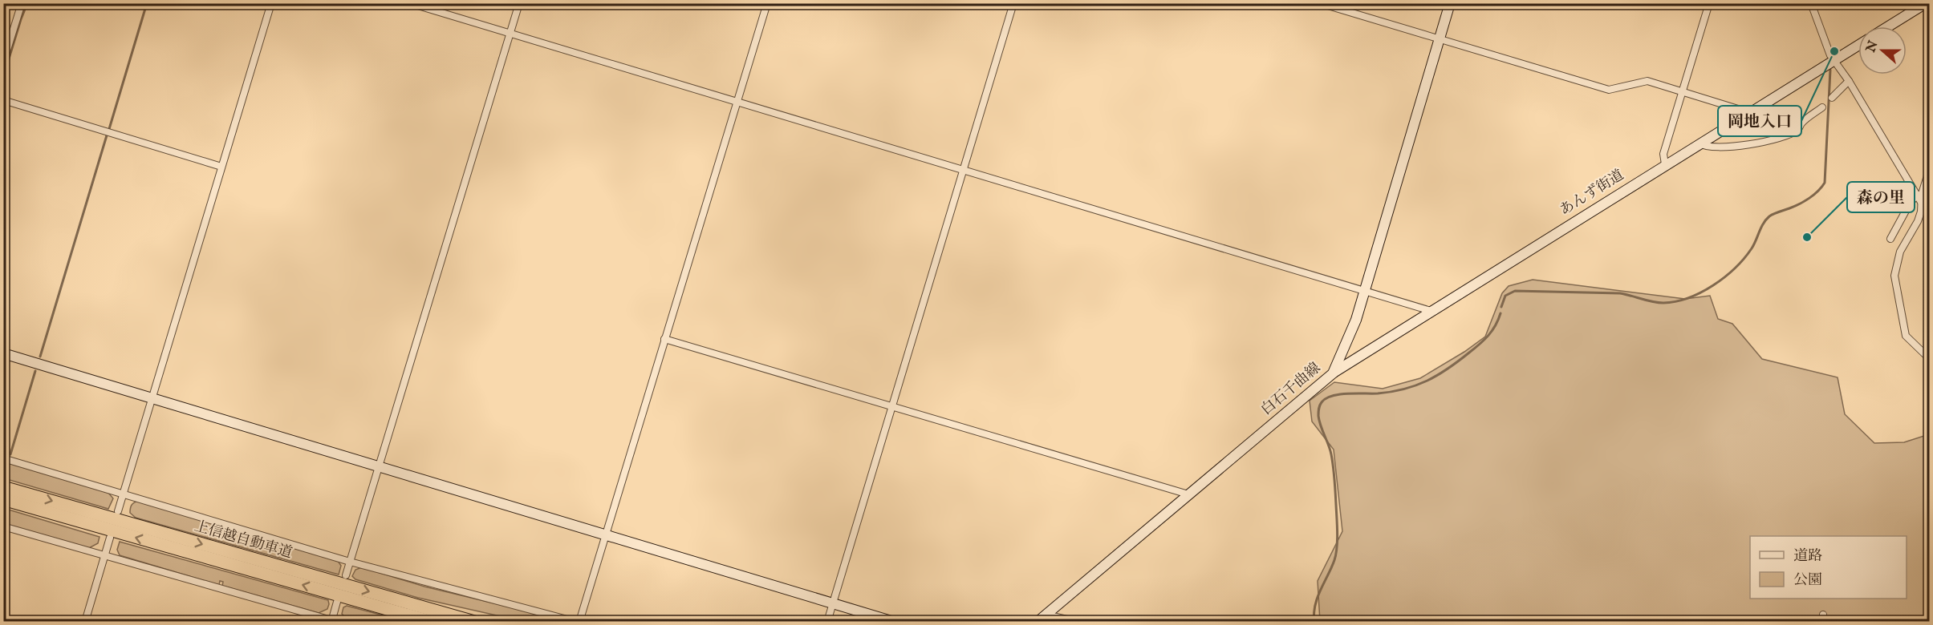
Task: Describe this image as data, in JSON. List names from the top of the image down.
{
  "streets": {
    "highway": ["上信越自動車道"],
    "street": ["あんず街道", "白石千曲線"]
  },
  "crossings": [
    ["あんず街道", "白石千曲線"]
  ],
  "places": ["岡地入口", "森の里"],
  "legend": ["道路", "公園"],
  "north": "left"
}
